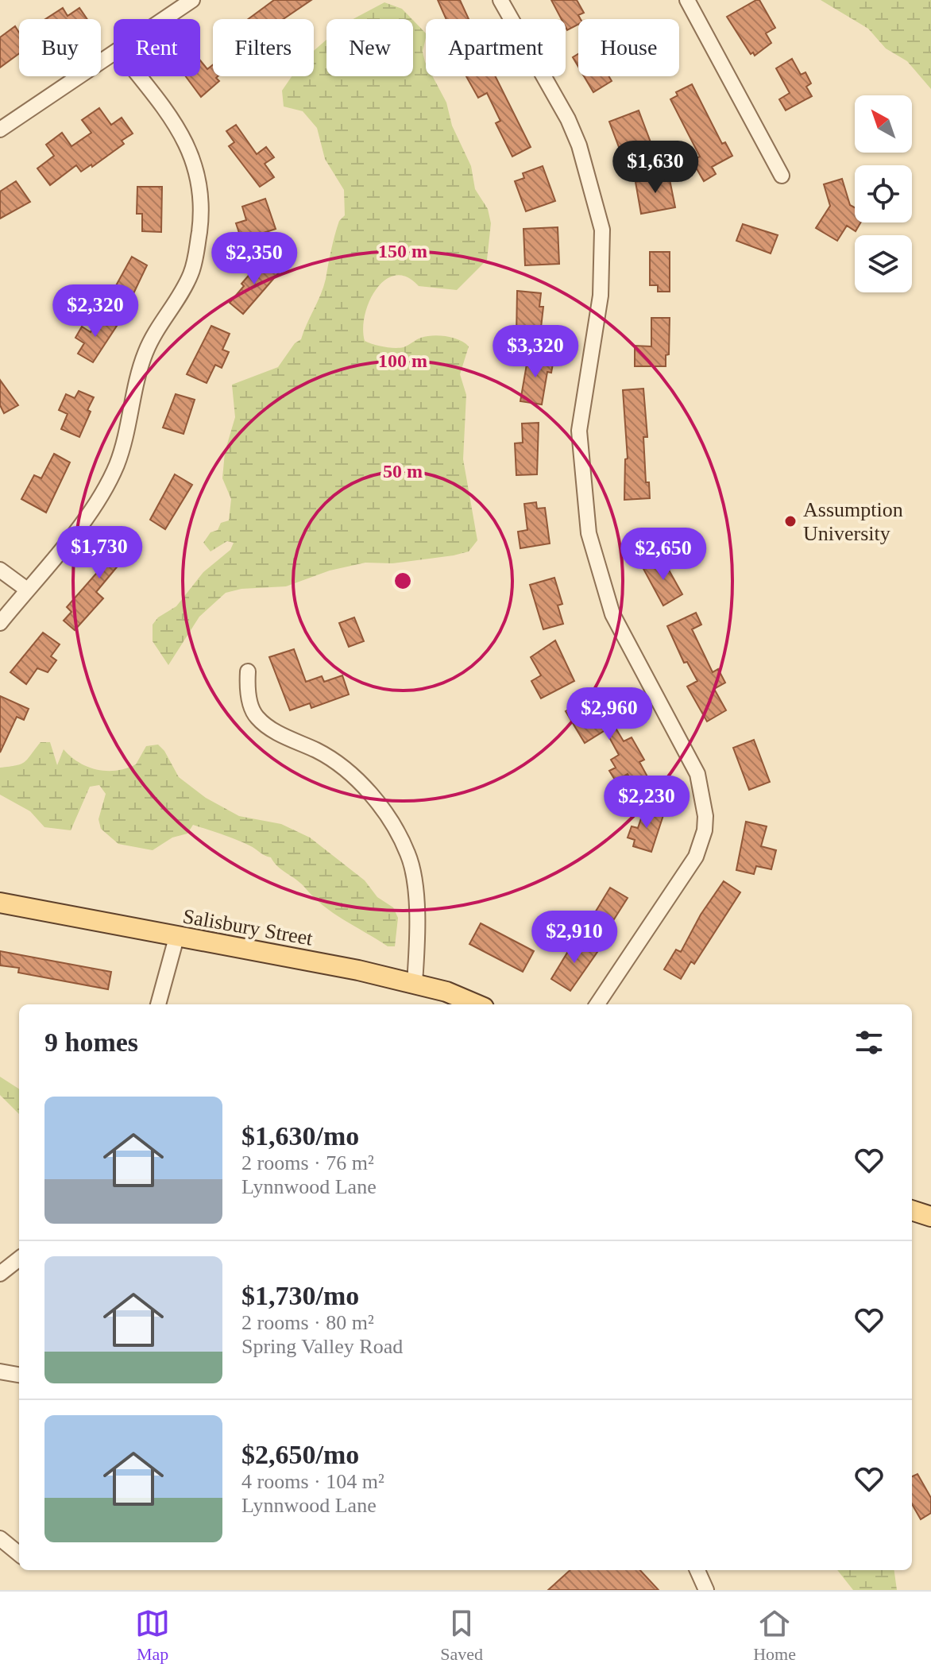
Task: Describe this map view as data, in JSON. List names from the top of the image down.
{
  "streets": {
    "main road": ["Salisbury Street"]
  },
  "places": ["Assumption University"],
  "north": "top left",
  "page": {
    "chip": [
      "Buy",
      "Rent",
      "Filters",
      "New",
      "Apartment",
      "House"
    ],
    "price": [
      "$1,630",
      "$2,350",
      "$2,320",
      "$3,320",
      "$1,730",
      "$2,650",
      "$2,960",
      "$2,230",
      "$2,910"
    ],
    "heading": "9 homes",
    "list": [
      {
        "name": "$1,630/mo",
        "note": "2 rooms · 76 m² · Lynnwood Lane"
      },
      {
        "name": "$1,730/mo",
        "note": "2 rooms · 80 m² · Spring Valley Road"
      },
      {
        "name": "$2,650/mo",
        "note": "4 rooms · 104 m² · Lynnwood Lane"
      }
    ],
    "tabs": ["Map", "Saved", "Home"]
  },
  "rings": ["150 m", "100 m", "50 m"]
}
